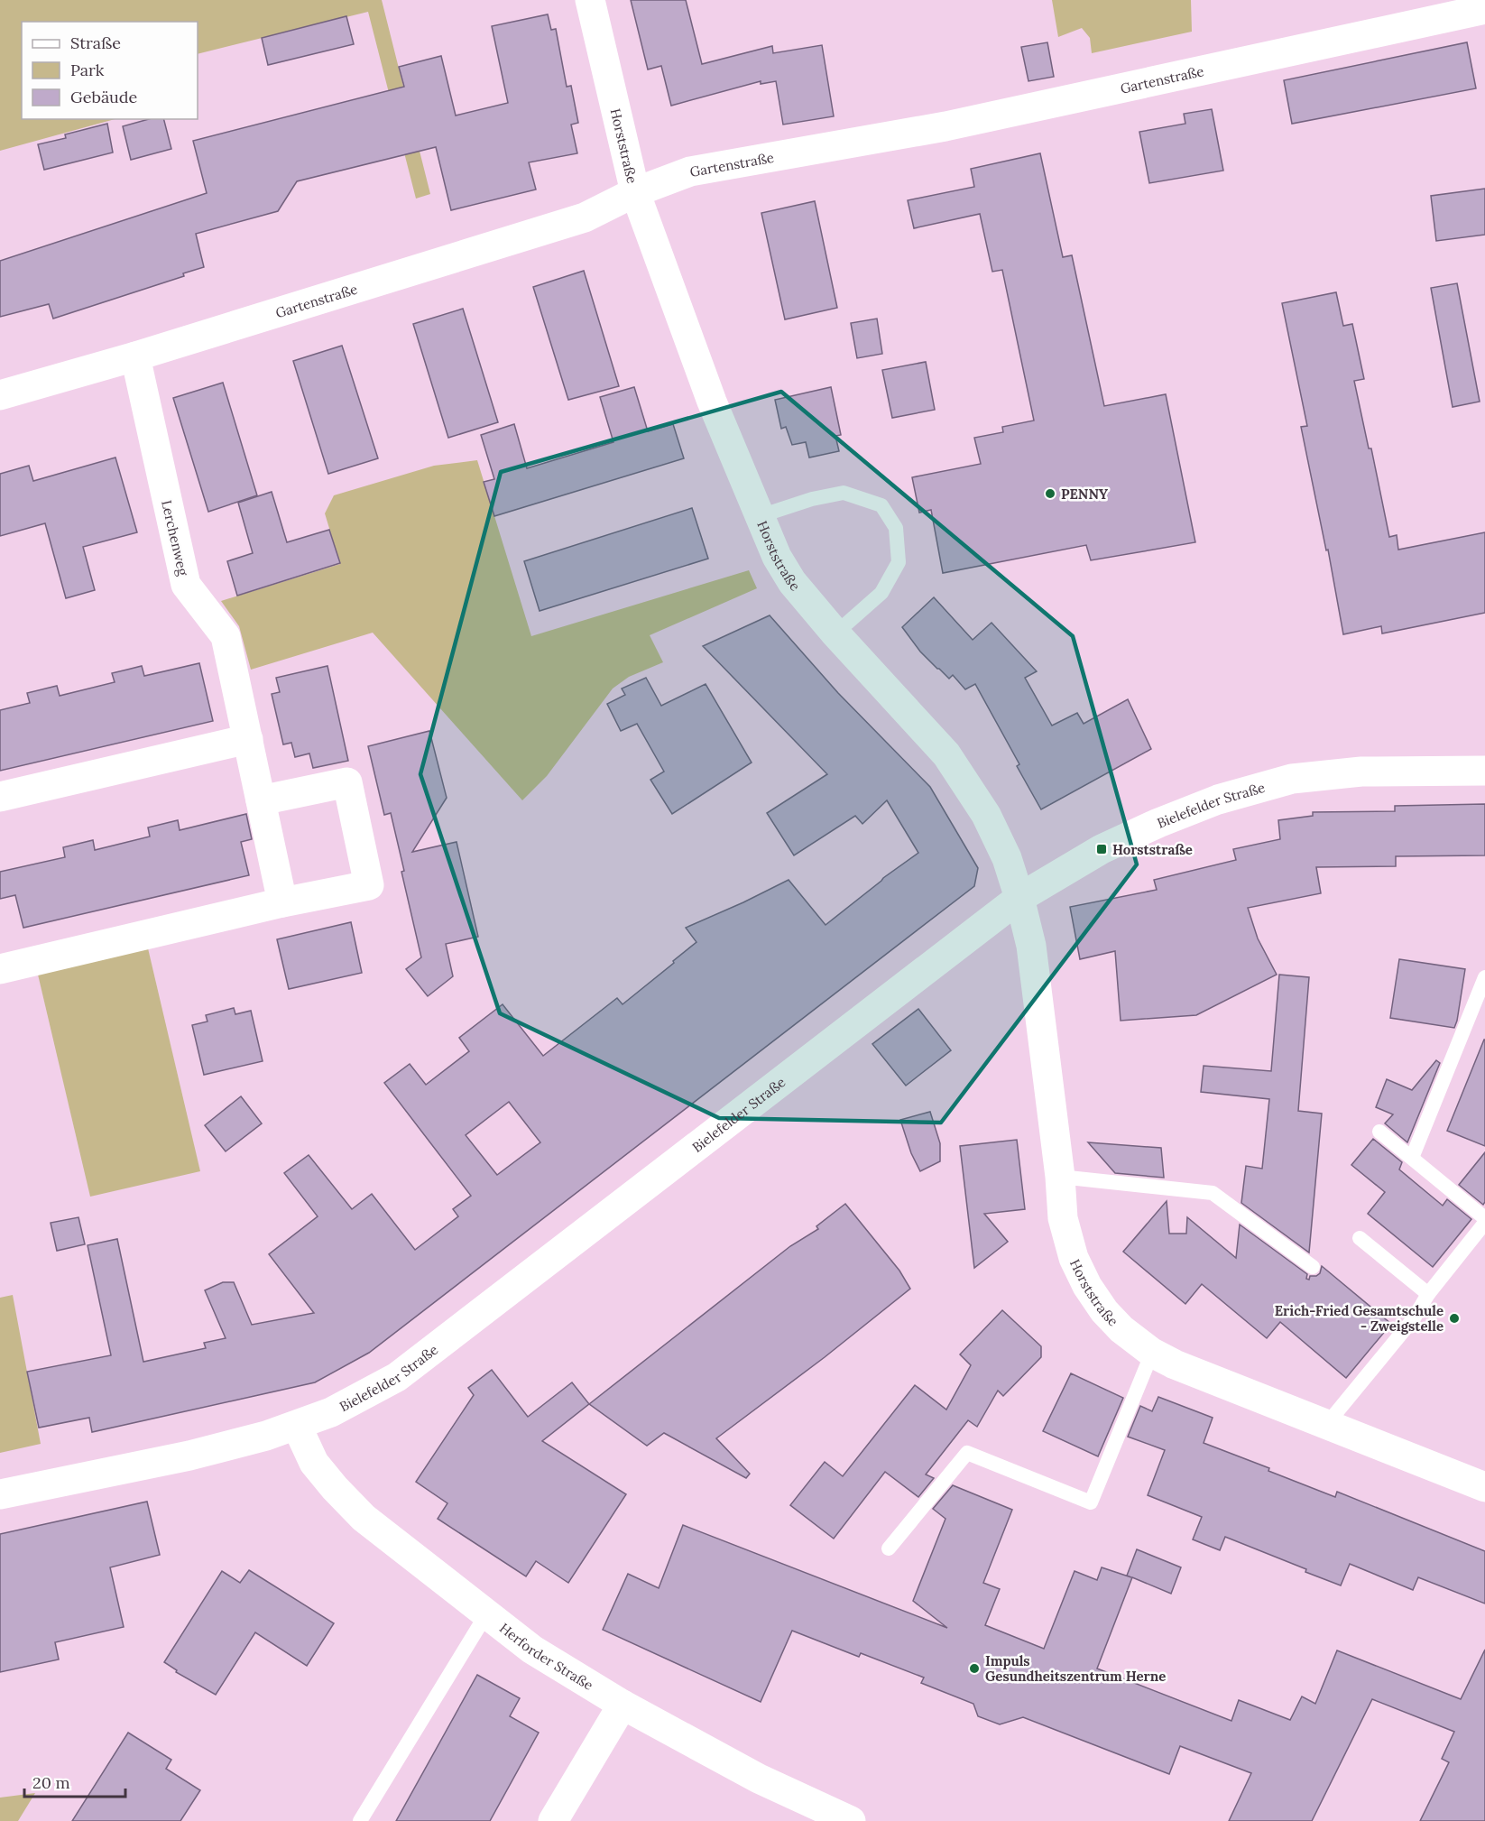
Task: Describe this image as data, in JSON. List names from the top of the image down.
{
  "streets": {
    "street": [
      "Gartenstraße",
      "Horststraße",
      "Lerchenweg",
      "Bielefelder Straße",
      "Herforder Straße"
    ]
  },
  "crossings": [
    ["Gartenstraße", "Horststraße"],
    ["Gartenstraße", "Lerchenweg"],
    ["Horststraße", "Bielefelder Straße"],
    ["Bielefelder Straße", "Herforder Straße"]
  ],
  "places": {
    "other": ["PENNY", "Erich-Fried Gesamtschule - Zweigstelle", "Impuls Gesundheitszentrum Herne"],
    "transit": ["Horststraße"]
  },
  "legend": ["Straße", "Park", "Gebäude"],
  "scale_bar": "20 m"
}
